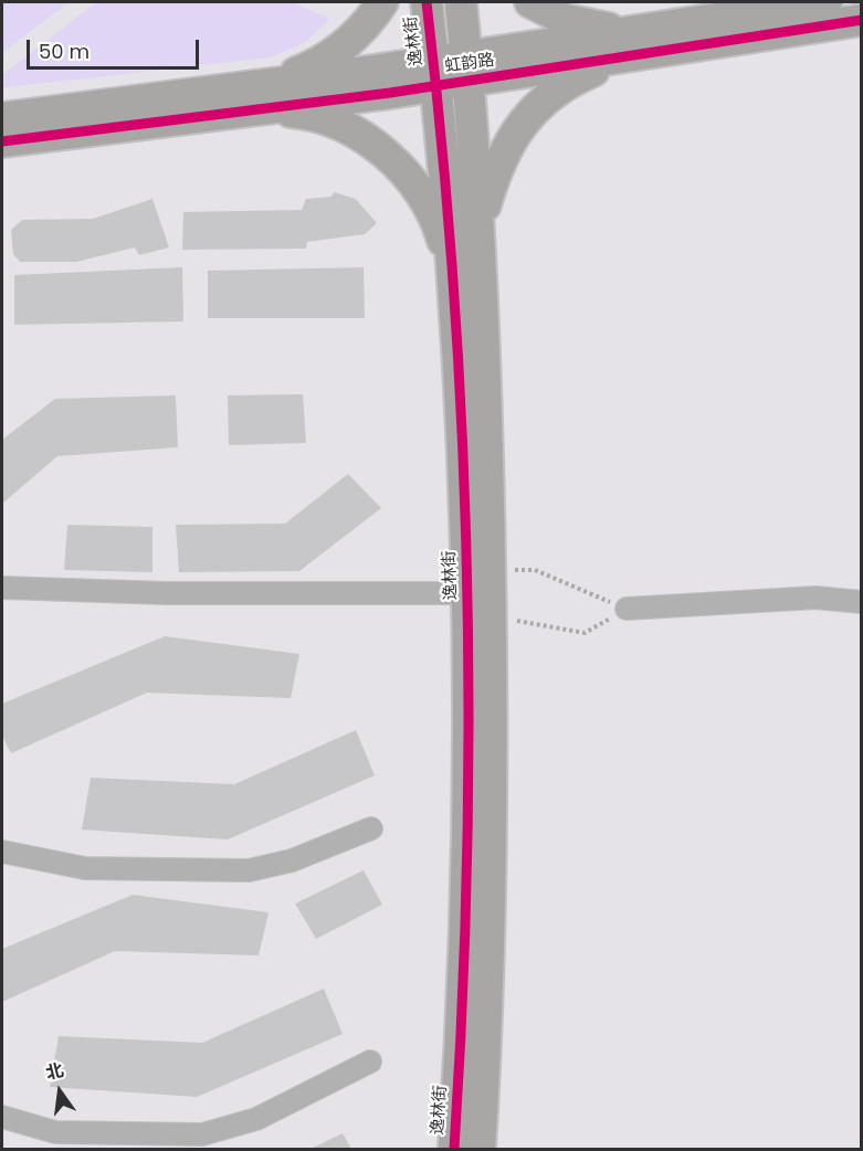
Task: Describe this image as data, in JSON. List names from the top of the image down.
{
  "streets": {
    "street": ["逸林街", "虹韵路"]
  },
  "crossings": [
    ["逸林街", "虹韵路"]
  ],
  "scale_bar": "50 m",
  "north": "top"
}
